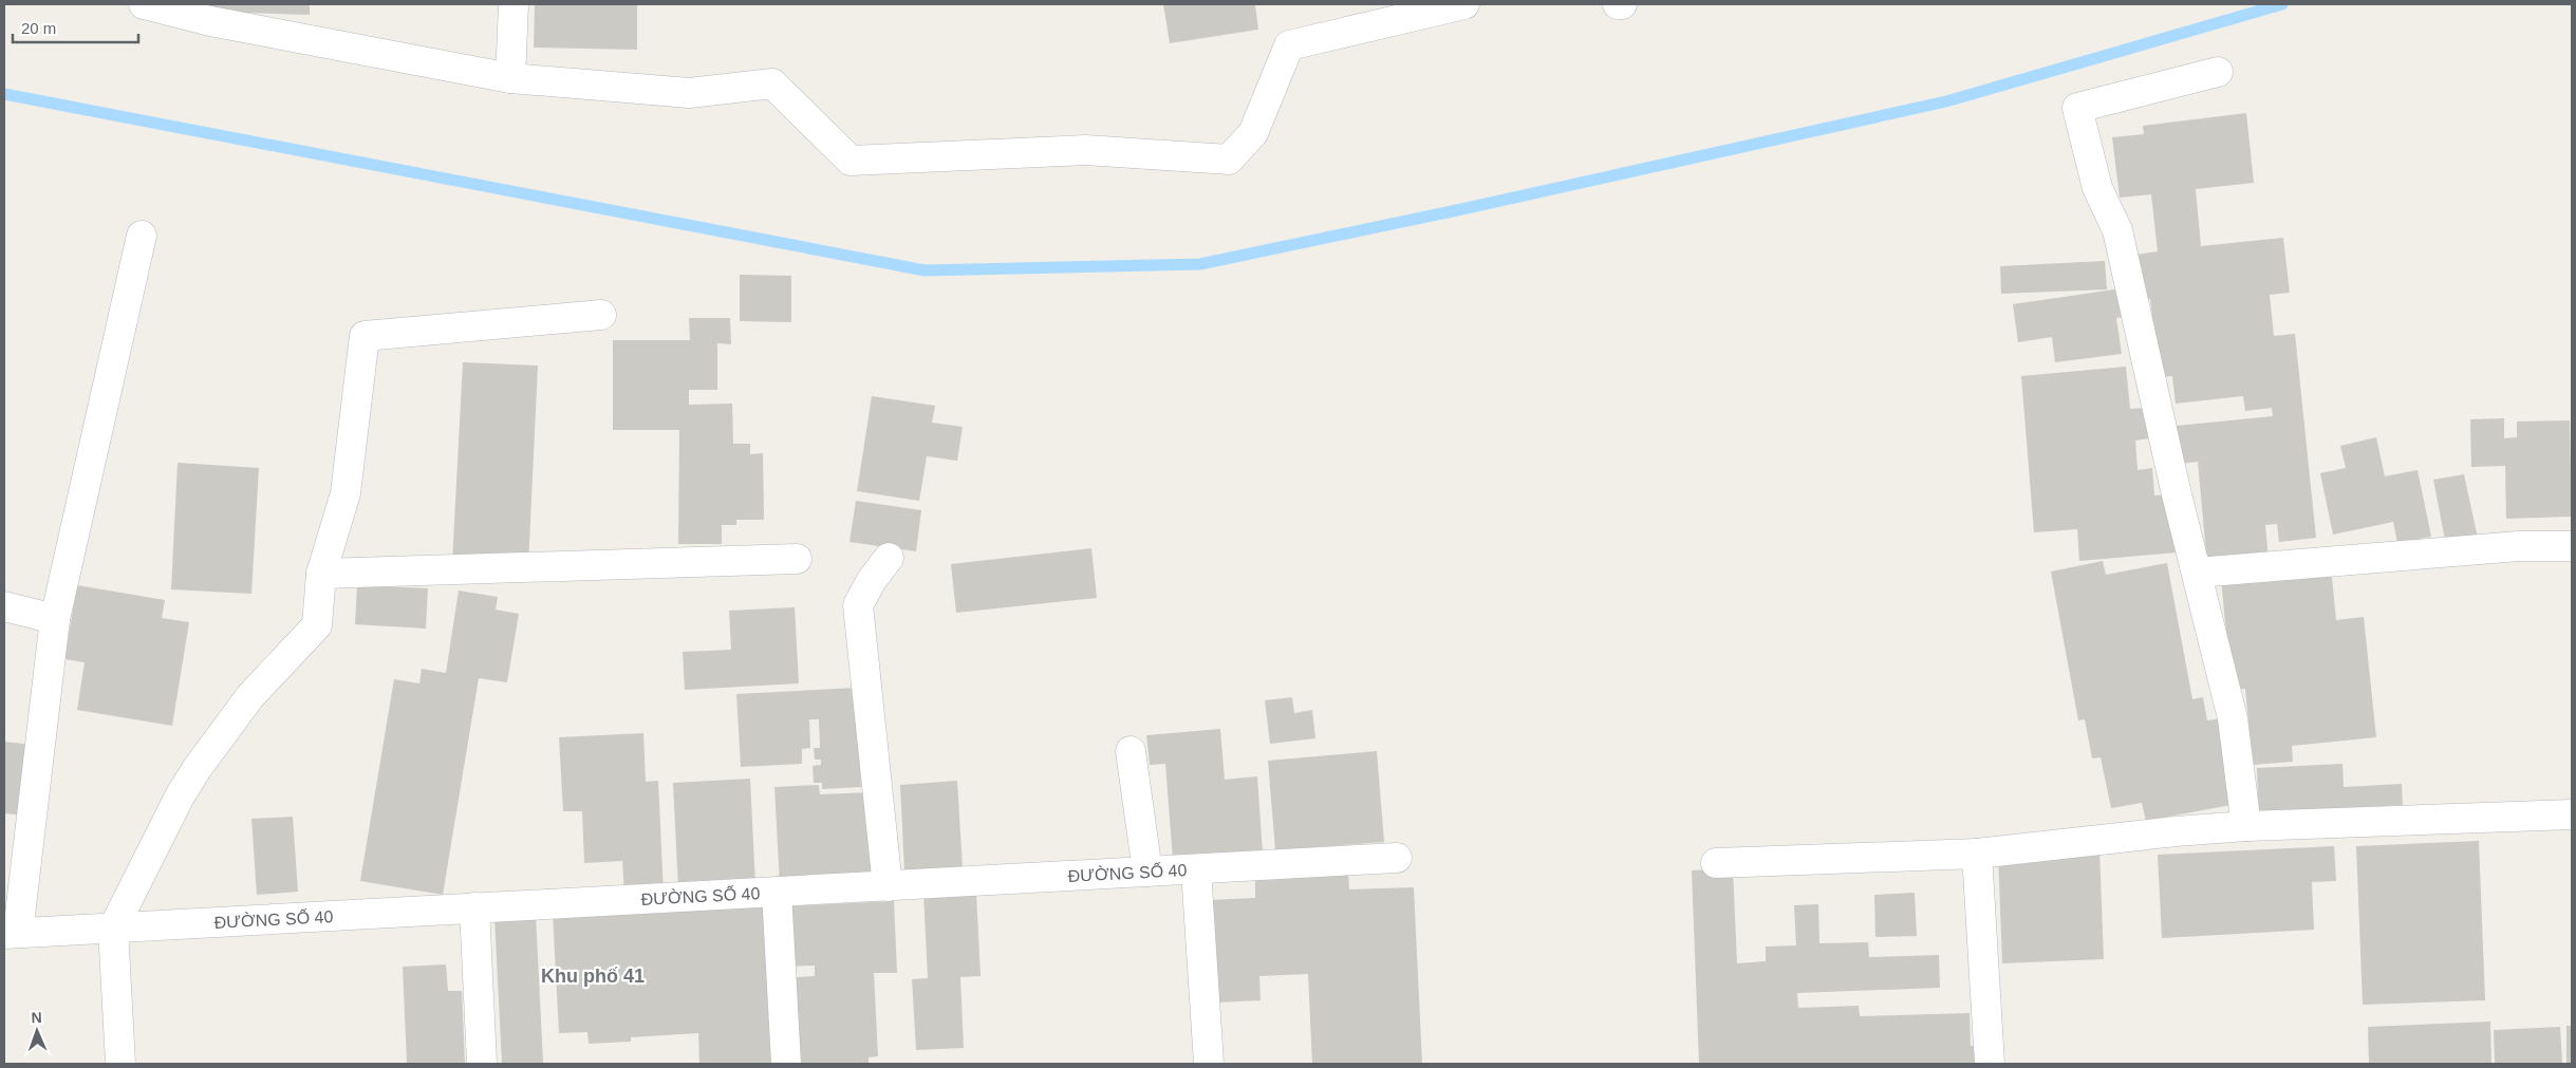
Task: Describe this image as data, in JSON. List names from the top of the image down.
{
  "streets": {
    "street": ["ĐƯỜNG SỐ 40"]
  },
  "districts": ["Khu phố 41"],
  "scale_bar": "20 m",
  "north": "top"
}
